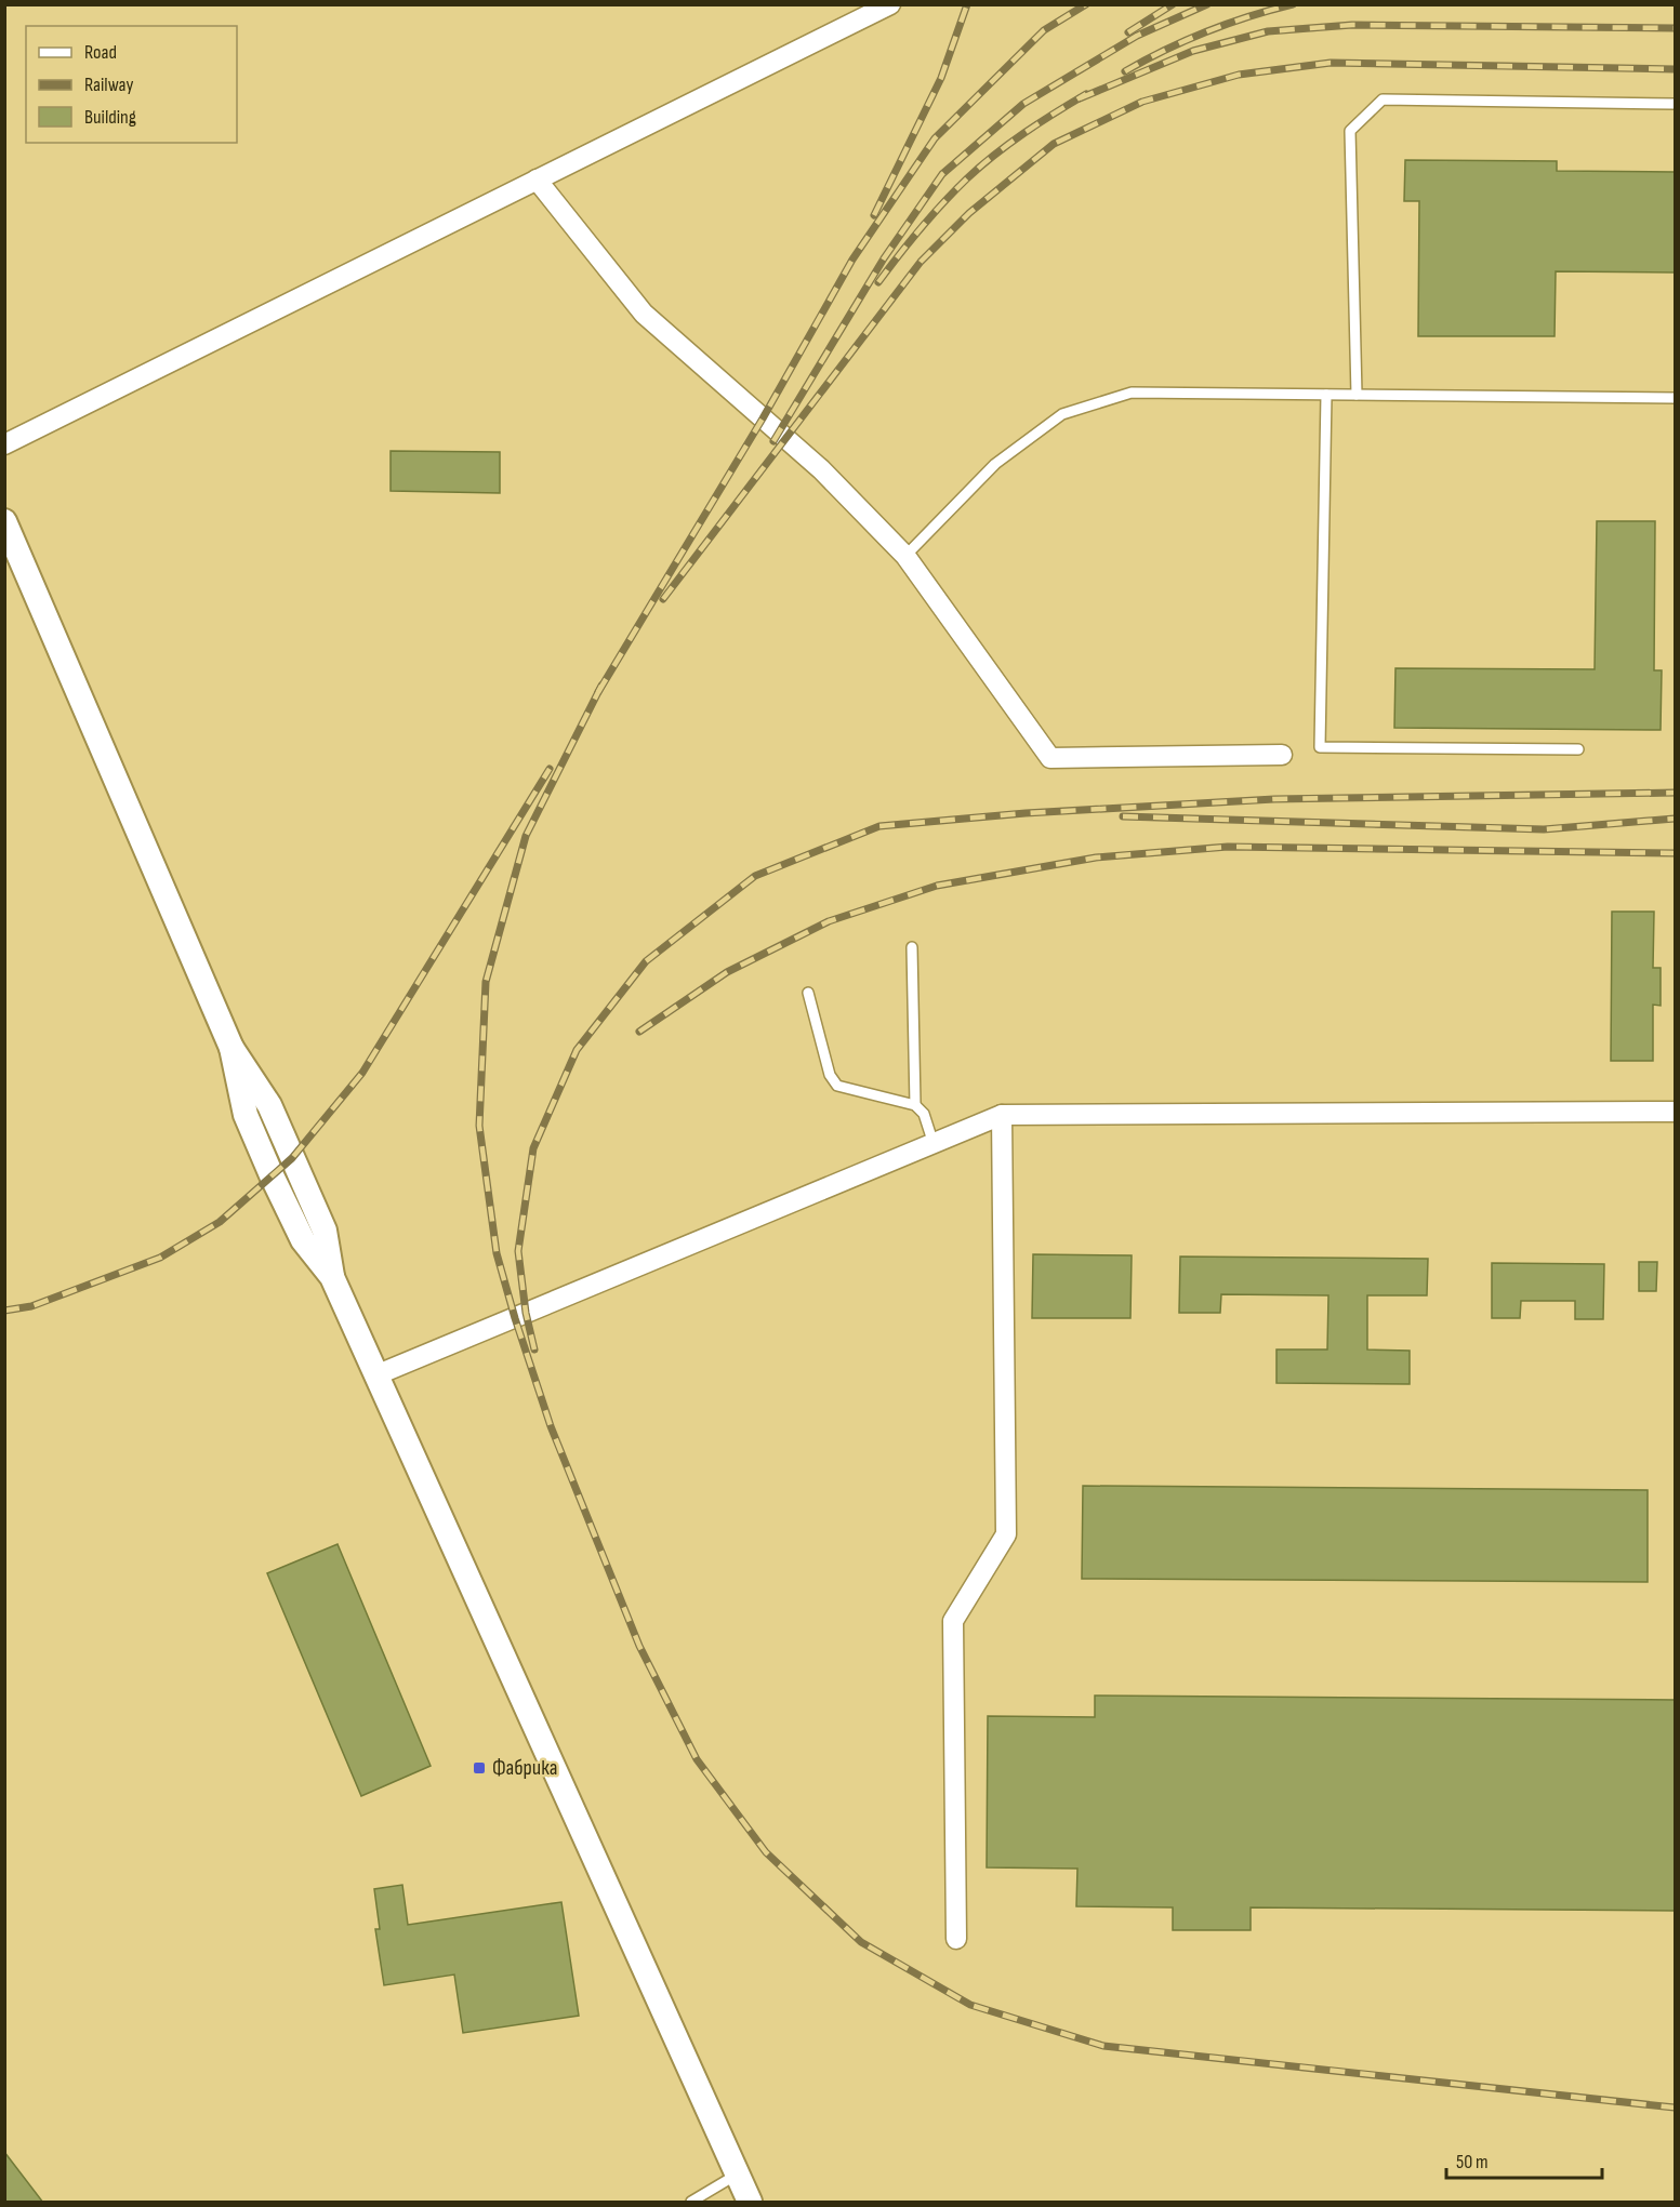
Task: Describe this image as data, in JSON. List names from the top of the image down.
{
  "places": {
    "transit": ["Фабрика"]
  },
  "legend": ["Road", "Railway", "Building"],
  "scale_bar": "50 m"
}
